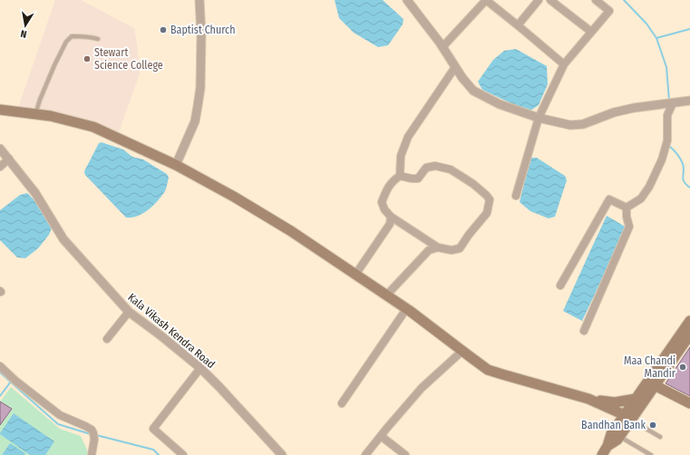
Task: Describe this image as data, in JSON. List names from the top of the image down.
{
  "streets": {
    "street": ["Kala Vikash Kendra Road"]
  },
  "places": [
    "Baptist Church",
    "Stewart Science College",
    "Maa Chandi Mandir",
    "Bandhan Bank"
  ],
  "north": "bottom"
}
